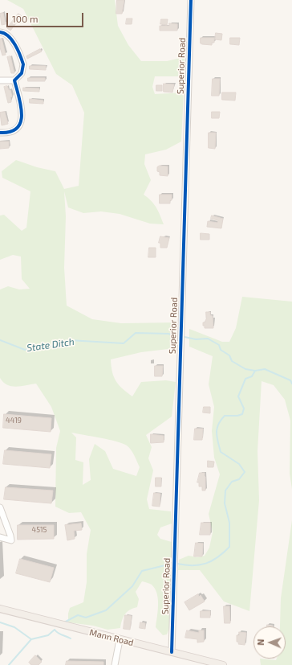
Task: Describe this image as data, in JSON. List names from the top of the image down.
{
  "streets": {
    "main road": ["Mann Road"],
    "street": ["Superior Road"]
  },
  "crossings": [
    ["Superior Road", "Mann Road"]
  ],
  "water": ["State Ditch"],
  "house_numbers": ["4419", "4515"],
  "scale_bar": "100 m",
  "north": "left"
}
